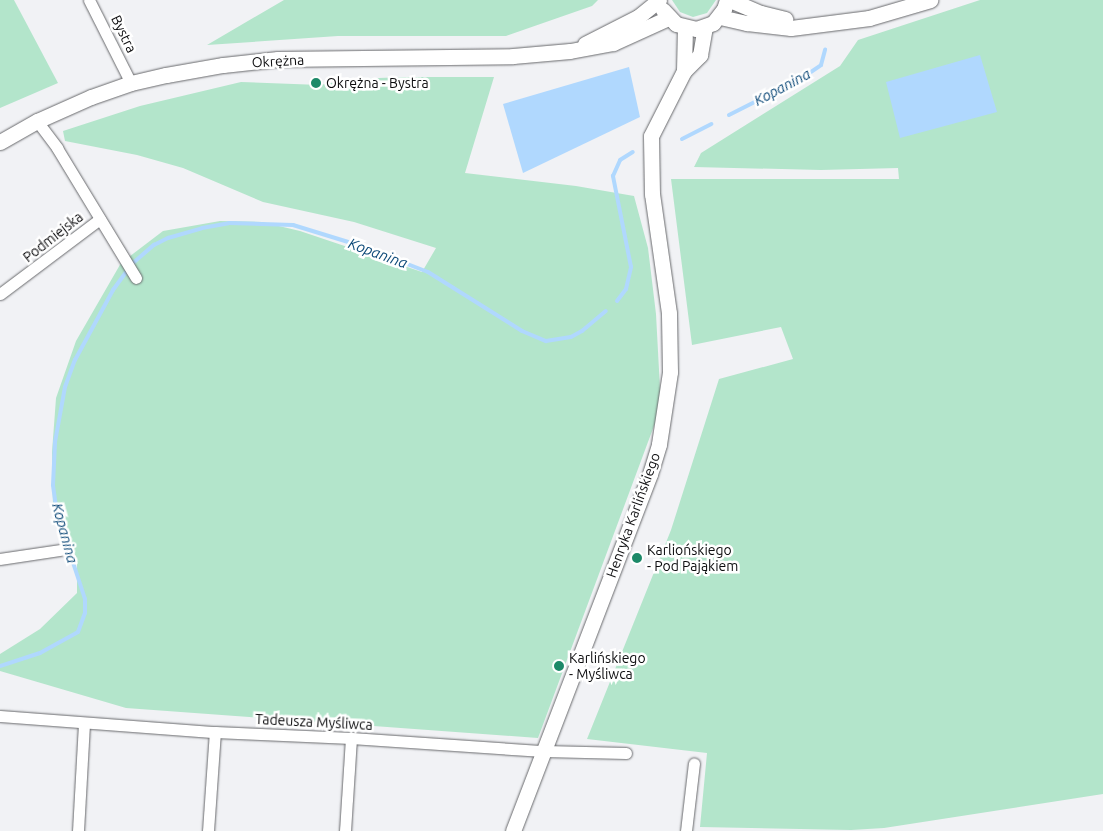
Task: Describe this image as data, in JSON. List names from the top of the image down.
{
  "streets": {
    "street": [
      "Bystra",
      "Okrężna",
      "Podmiejska",
      "Henryka Karlińskiego",
      "Tadeusza Myśliwca"
    ]
  },
  "crossings": [
    ["Bystra", "Okrężna"],
    ["Okrężna", "Podmiejska"],
    ["Henryka Karlińskiego", "Tadeusza Myśliwca"]
  ],
  "water": ["Kopanina"],
  "places": ["Okrężna - Bystra", "Karliońskiego - Pod Pająkiem", "Karlińskiego - Myśliwca"]
}
